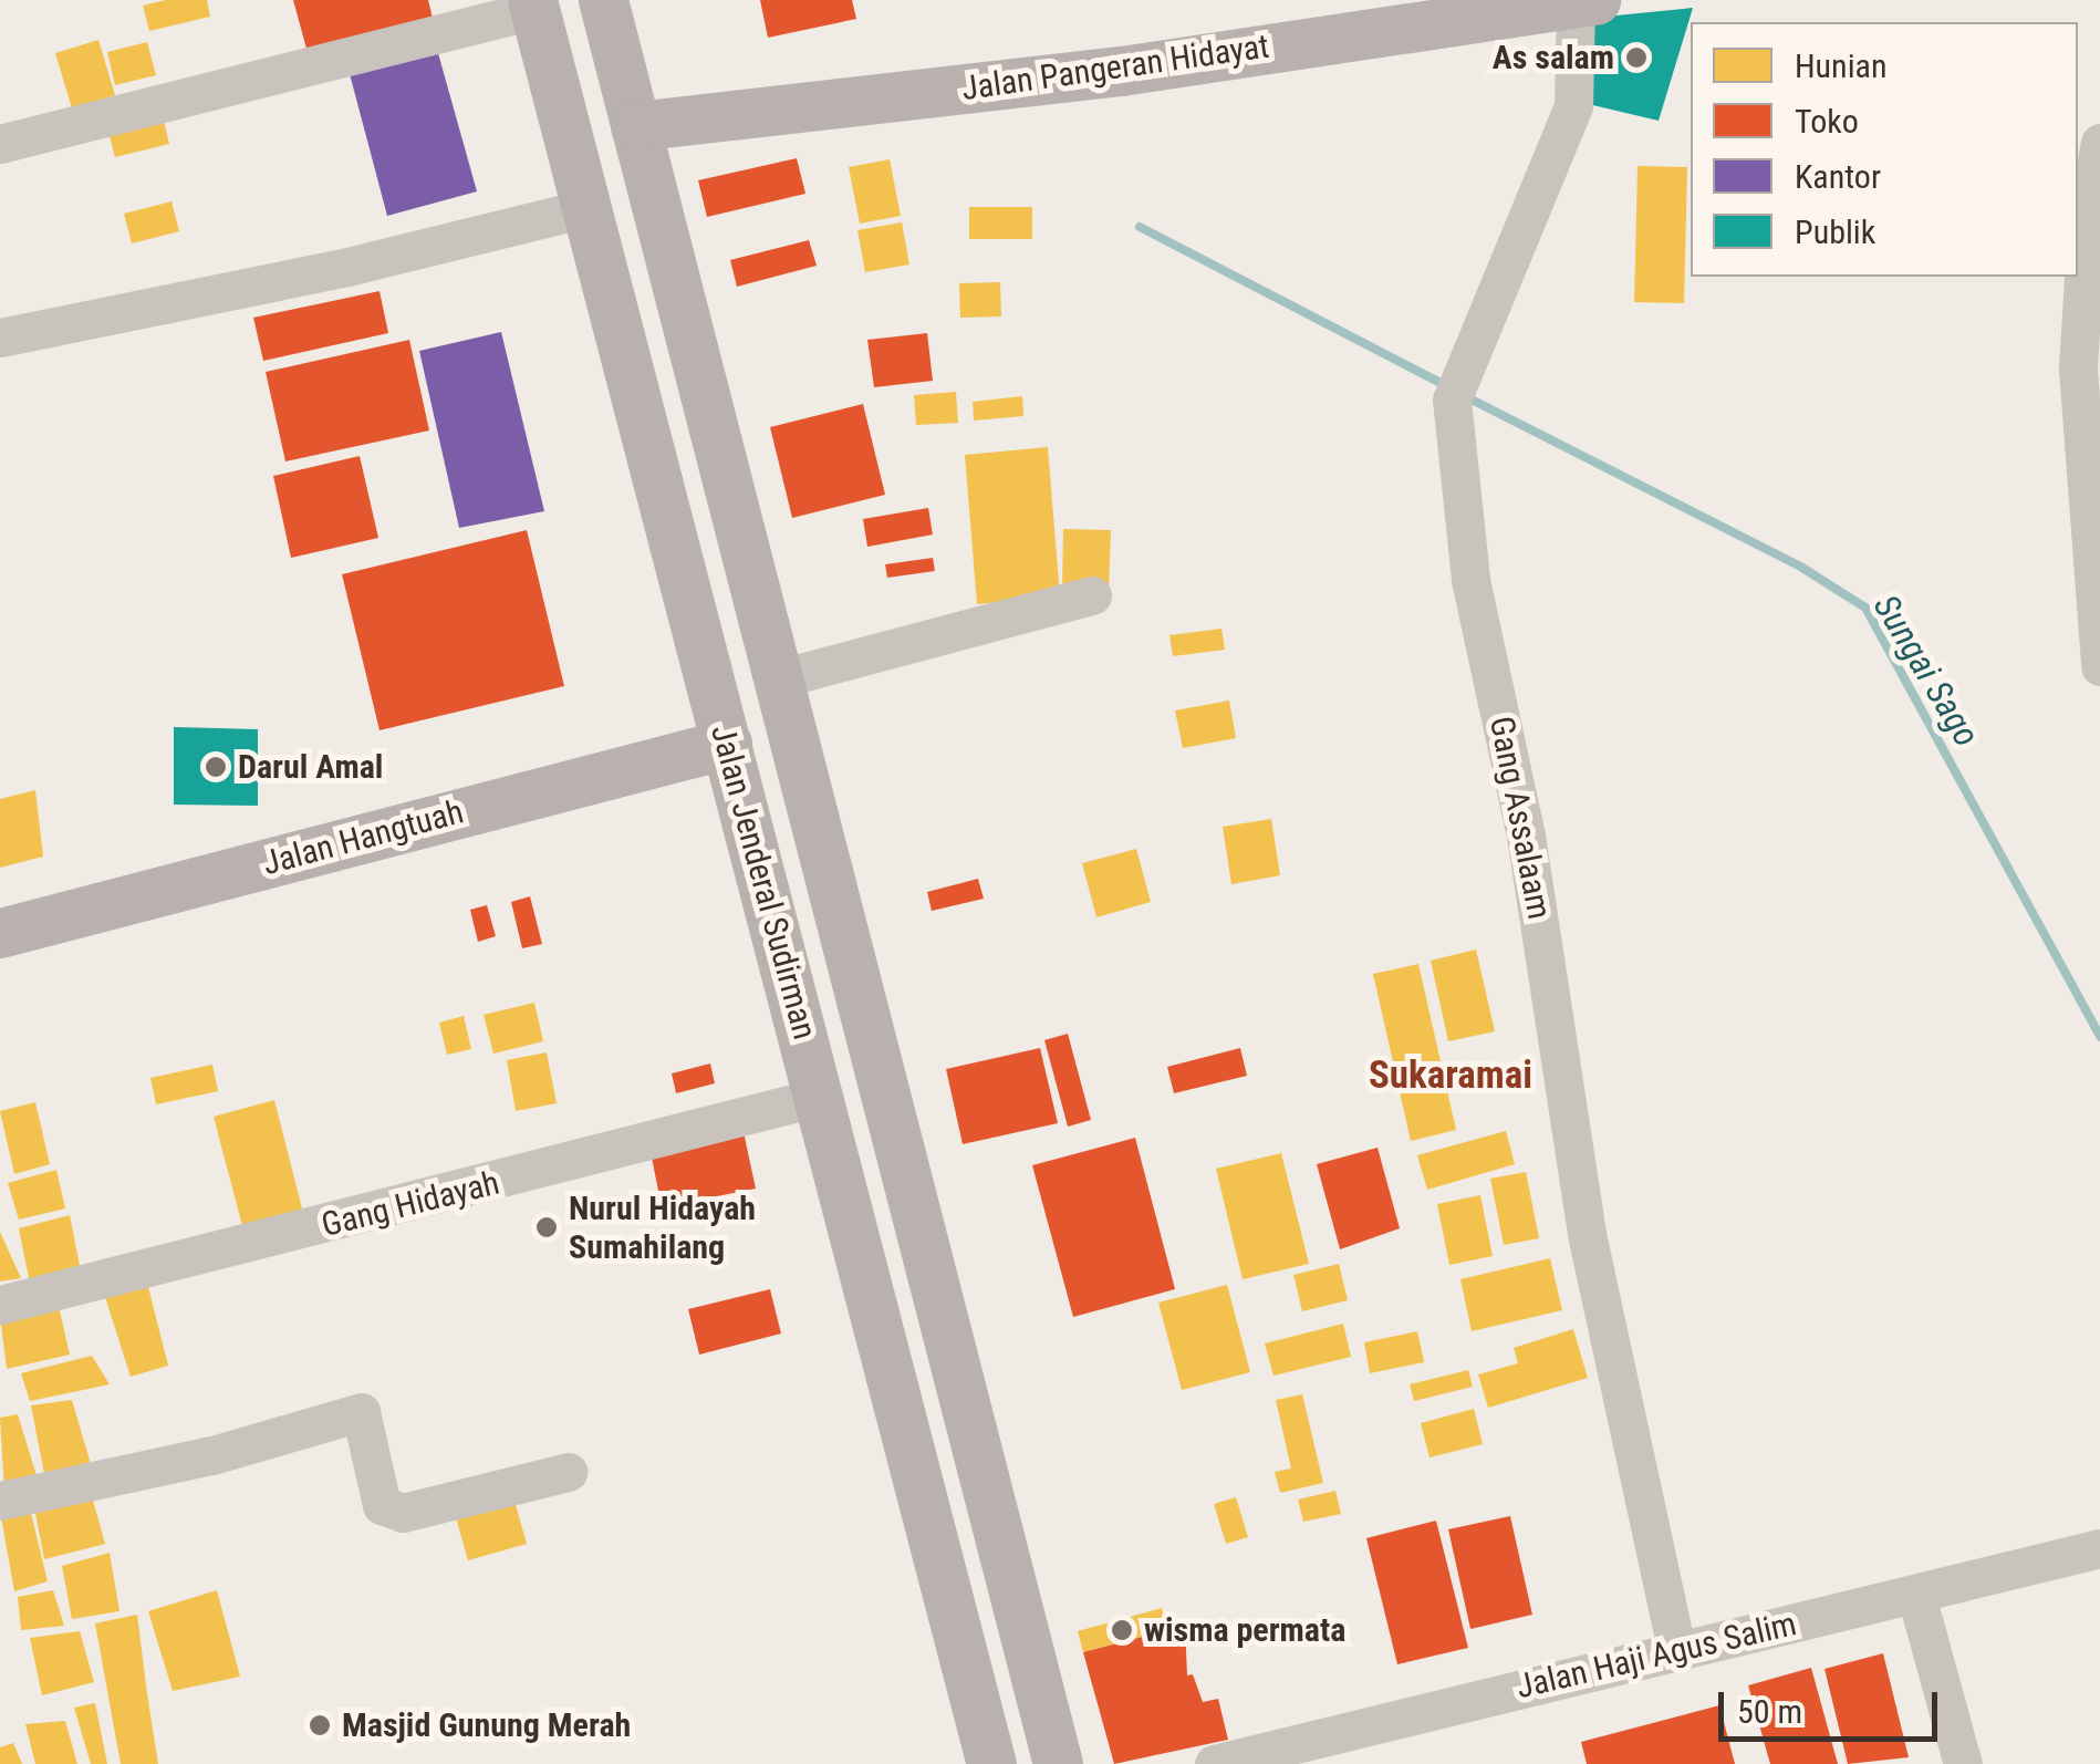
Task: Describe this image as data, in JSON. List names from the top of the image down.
{
  "streets": {
    "main road": ["Jalan Pangeran Hidayat", "Jalan Hangtuah", "Jalan Jenderal Sudirman"],
    "street": ["Gang Assalaam", "Gang Hidayah", "Jalan Haji Agus Salim"]
  },
  "crossings": [
    ["Jalan Pangeran Hidayat", "Gang Assalaam"],
    ["Jalan Pangeran Hidayat", "Jalan Jenderal Sudirman"],
    ["Gang Assalaam", "Jalan Haji Agus Salim"],
    ["Jalan Hangtuah", "Jalan Jenderal Sudirman"],
    ["Jalan Jenderal Sudirman", "Gang Hidayah"]
  ],
  "districts": ["Sukaramai"],
  "water": ["Sungai Sago"],
  "places": [
    "As salam",
    "Darul Amal",
    "Nurul Hidayah Sumahilang",
    "wisma permata",
    "Masjid Gunung Merah"
  ],
  "legend": [
    "Hunian",
    "Toko",
    "Kantor",
    "Publik"
  ],
  "scale_bar": "50 m"
}
